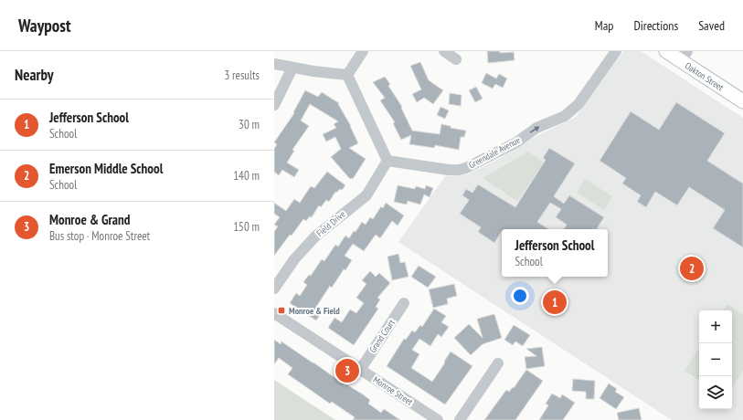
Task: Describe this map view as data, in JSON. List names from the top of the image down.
{
  "streets": {
    "main road": ["Oakton Street"],
    "street": [
      "Greendale Avenue",
      "Field Drive",
      "Grand Court",
      "Monroe Street"
    ]
  },
  "crossings": [
    ["Greendale Avenue", "Field Drive"],
    ["Grand Court", "Monroe Street"]
  ],
  "one_way": ["Greendale Avenue"],
  "places": {
    "transit": ["Monroe & Field"]
  },
  "page": {
    "header": "Waypost",
    "nav": ["Map", "Directions", "Saved"],
    "heading": ["Nearby", "3 results"],
    "list": [
      {
        "mark": "1",
        "name": "Jefferson School",
        "note": "School",
        "value": "30 m"
      },
      {
        "mark": "2",
        "name": "Emerson Middle School",
        "note": "School",
        "value": "140 m"
      },
      {
        "mark": "3",
        "name": "Monroe & Grand",
        "note": "Bus stop · Monroe Street",
        "value": "150 m"
      }
    ],
    "popup": ["Jefferson School", "School"],
    "pins": ["2", "1", "3"],
    "map_buttons": ["+", "−"]
  }
}
